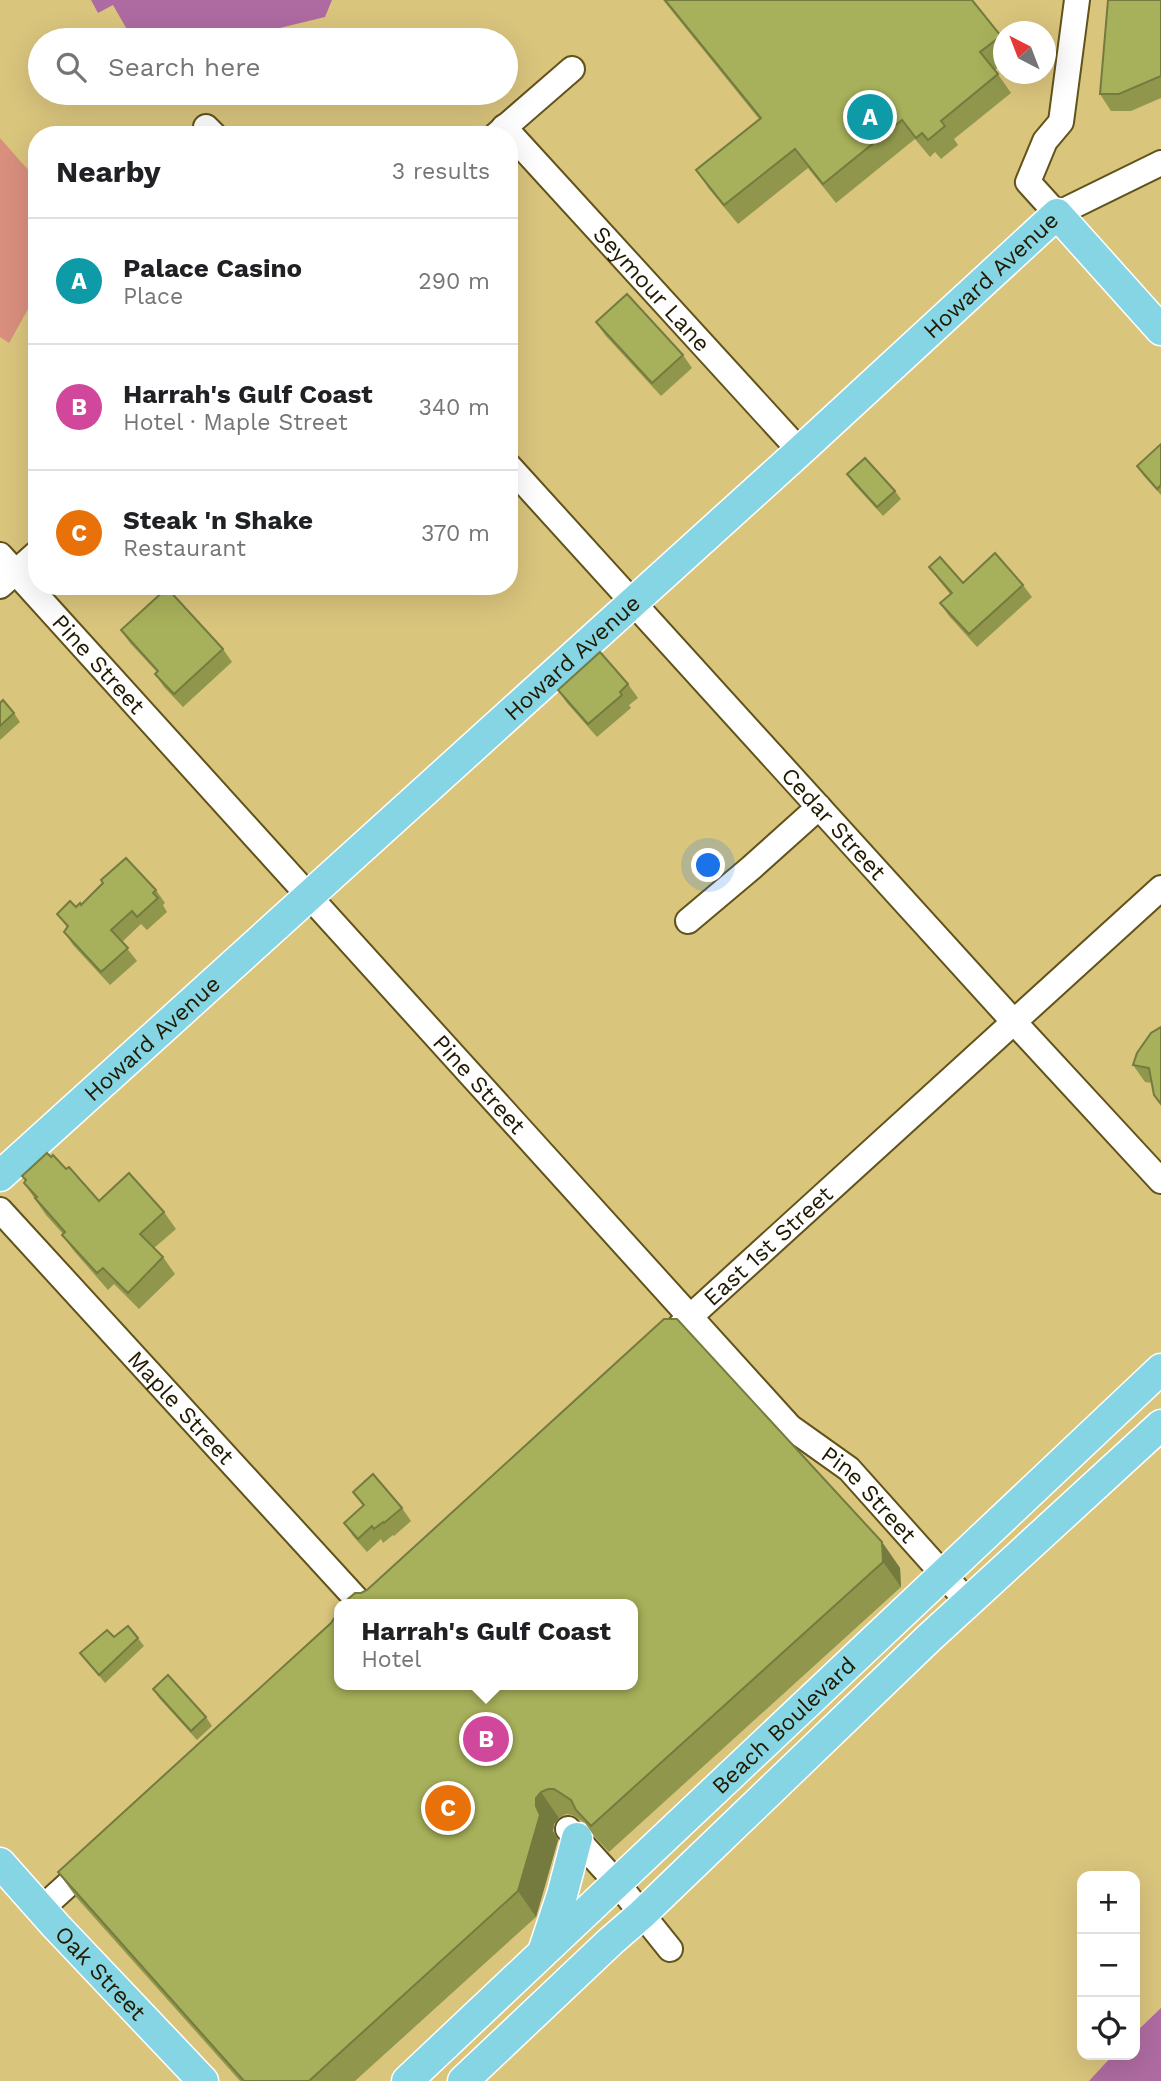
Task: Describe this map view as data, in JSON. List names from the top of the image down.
{
  "streets": {
    "main road": ["Howard Avenue", "Beach Boulevard", "Oak Street"],
    "street": [
      "Seymour Lane",
      "Pine Street",
      "Cedar Street",
      "East 1st Street",
      "Maple Street"
    ]
  },
  "crossings": [
    ["Howard Avenue", "Seymour Lane"],
    ["Howard Avenue", "Pine Street"],
    ["Howard Avenue", "Cedar Street"],
    ["Pine Street", "East 1st Street"],
    ["Pine Street", "Beach Boulevard"],
    ["Cedar Street", "East 1st Street"]
  ],
  "north": "top left",
  "page": {
    "search": "Search here",
    "pins": ["A", "B", "C"],
    "heading": ["Nearby", "3 results"],
    "list": [
      {
        "mark": "A",
        "name": "Palace Casino",
        "note": "Place",
        "value": "290 m"
      },
      {
        "mark": "B",
        "name": "Harrah's Gulf Coast",
        "note": "Hotel · Maple Street",
        "value": "340 m"
      },
      {
        "mark": "C",
        "name": "Steak 'n Shake",
        "note": "Restaurant",
        "value": "370 m"
      }
    ],
    "popup": ["Harrah's Gulf Coast", "Hotel"],
    "map_buttons": ["+", "−"]
  }
}
